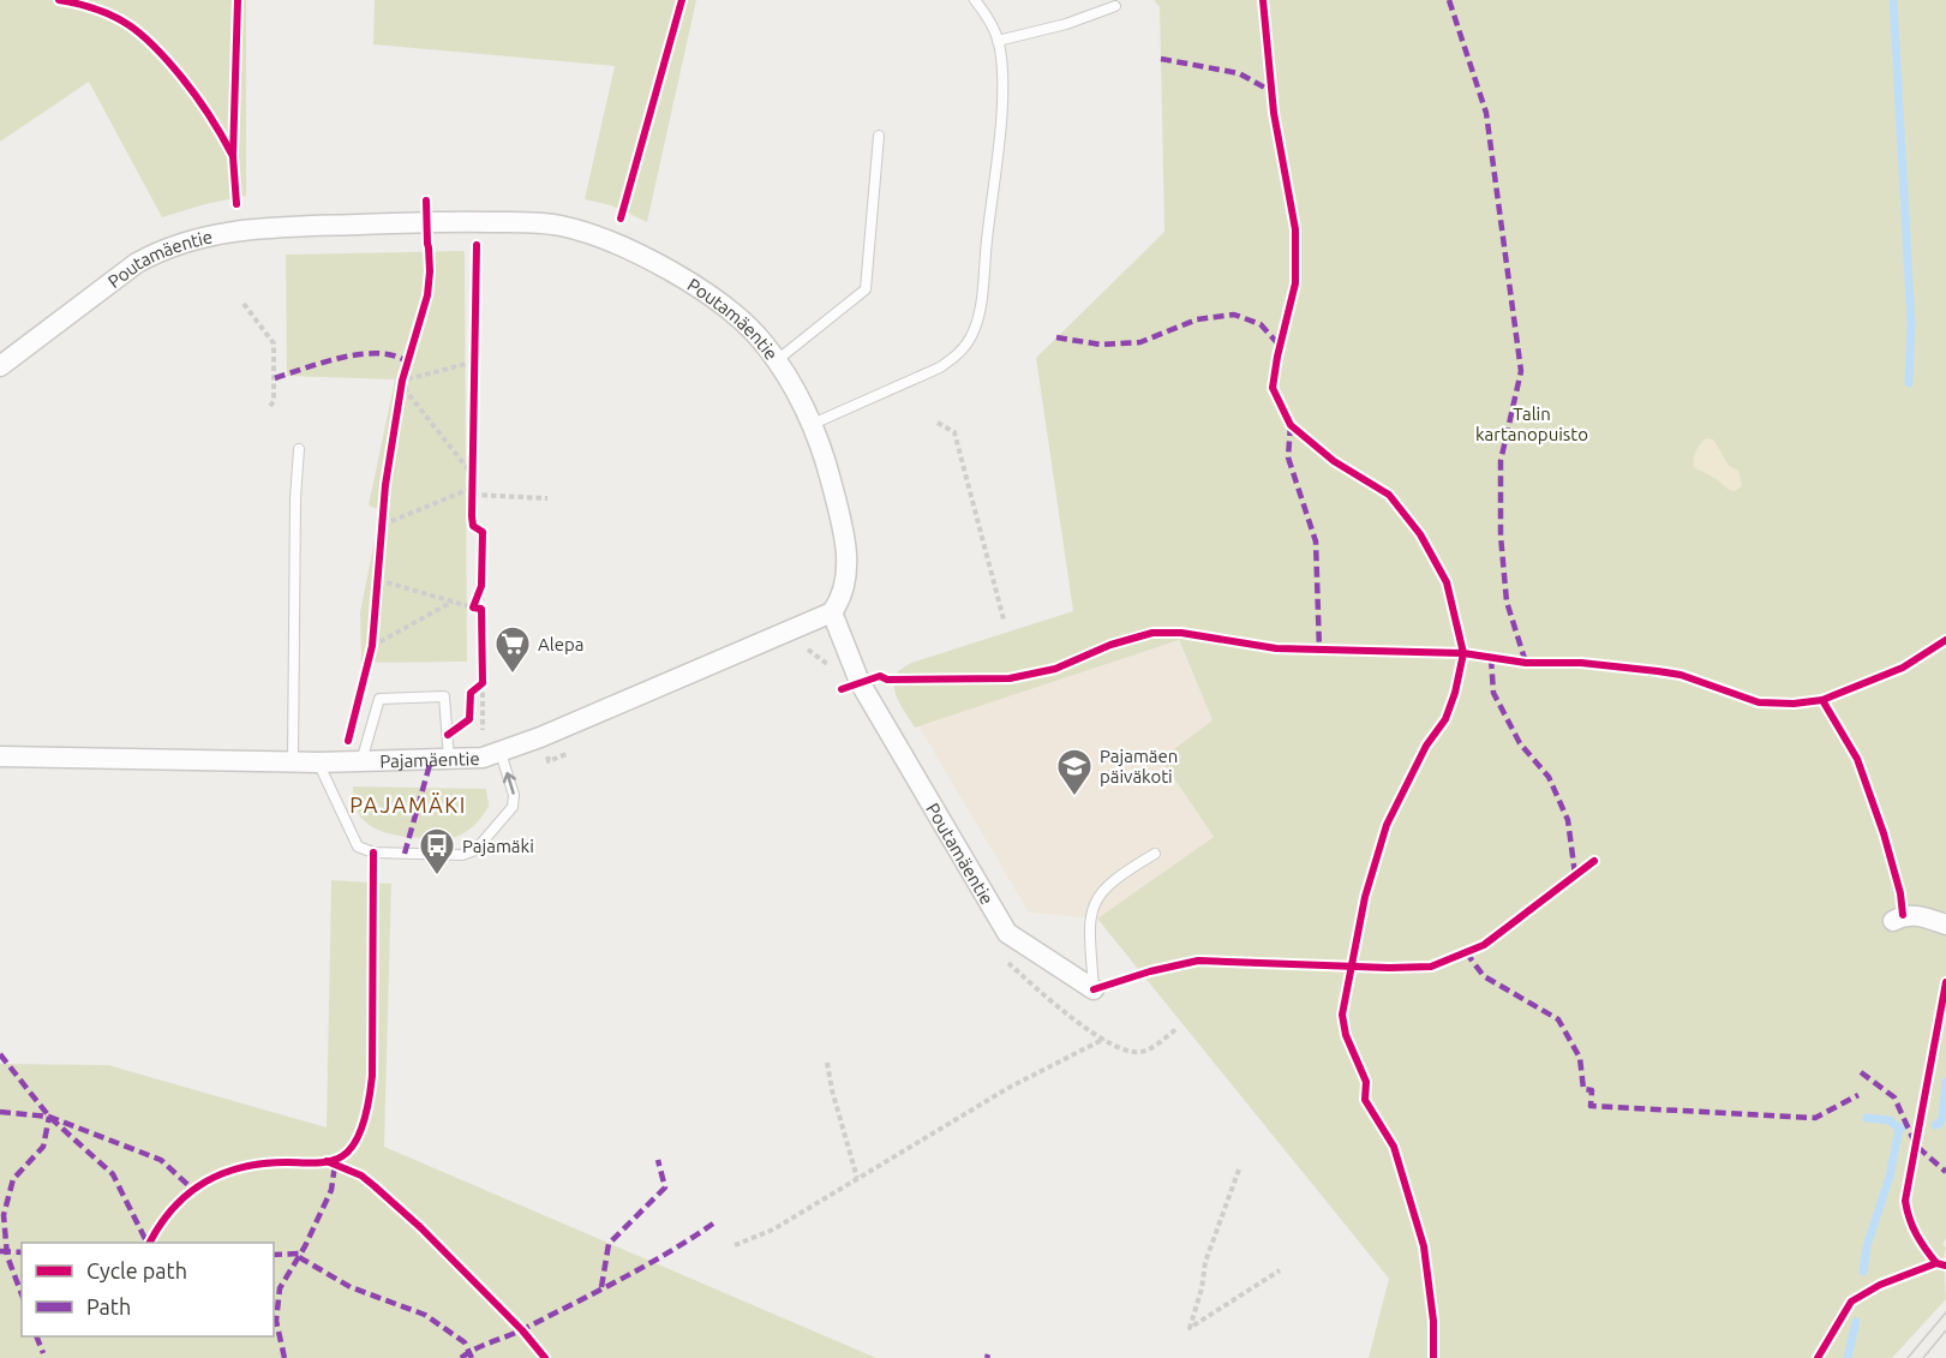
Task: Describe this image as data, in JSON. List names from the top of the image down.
{
  "streets": {
    "street": ["Poutamäentie", "Pajamäentie"]
  },
  "crossings": [
    ["Poutamäentie", "Pajamäentie"]
  ],
  "districts": ["PAJAMÄKI"],
  "parks": ["Talin kartanopuisto"],
  "places": {
    "supermarket": ["Alepa"],
    "school or university": ["Pajamäen päiväkoti"],
    "bus stop": ["Pajamäki"]
  },
  "legend": ["Cycle path", "Path"]
}
